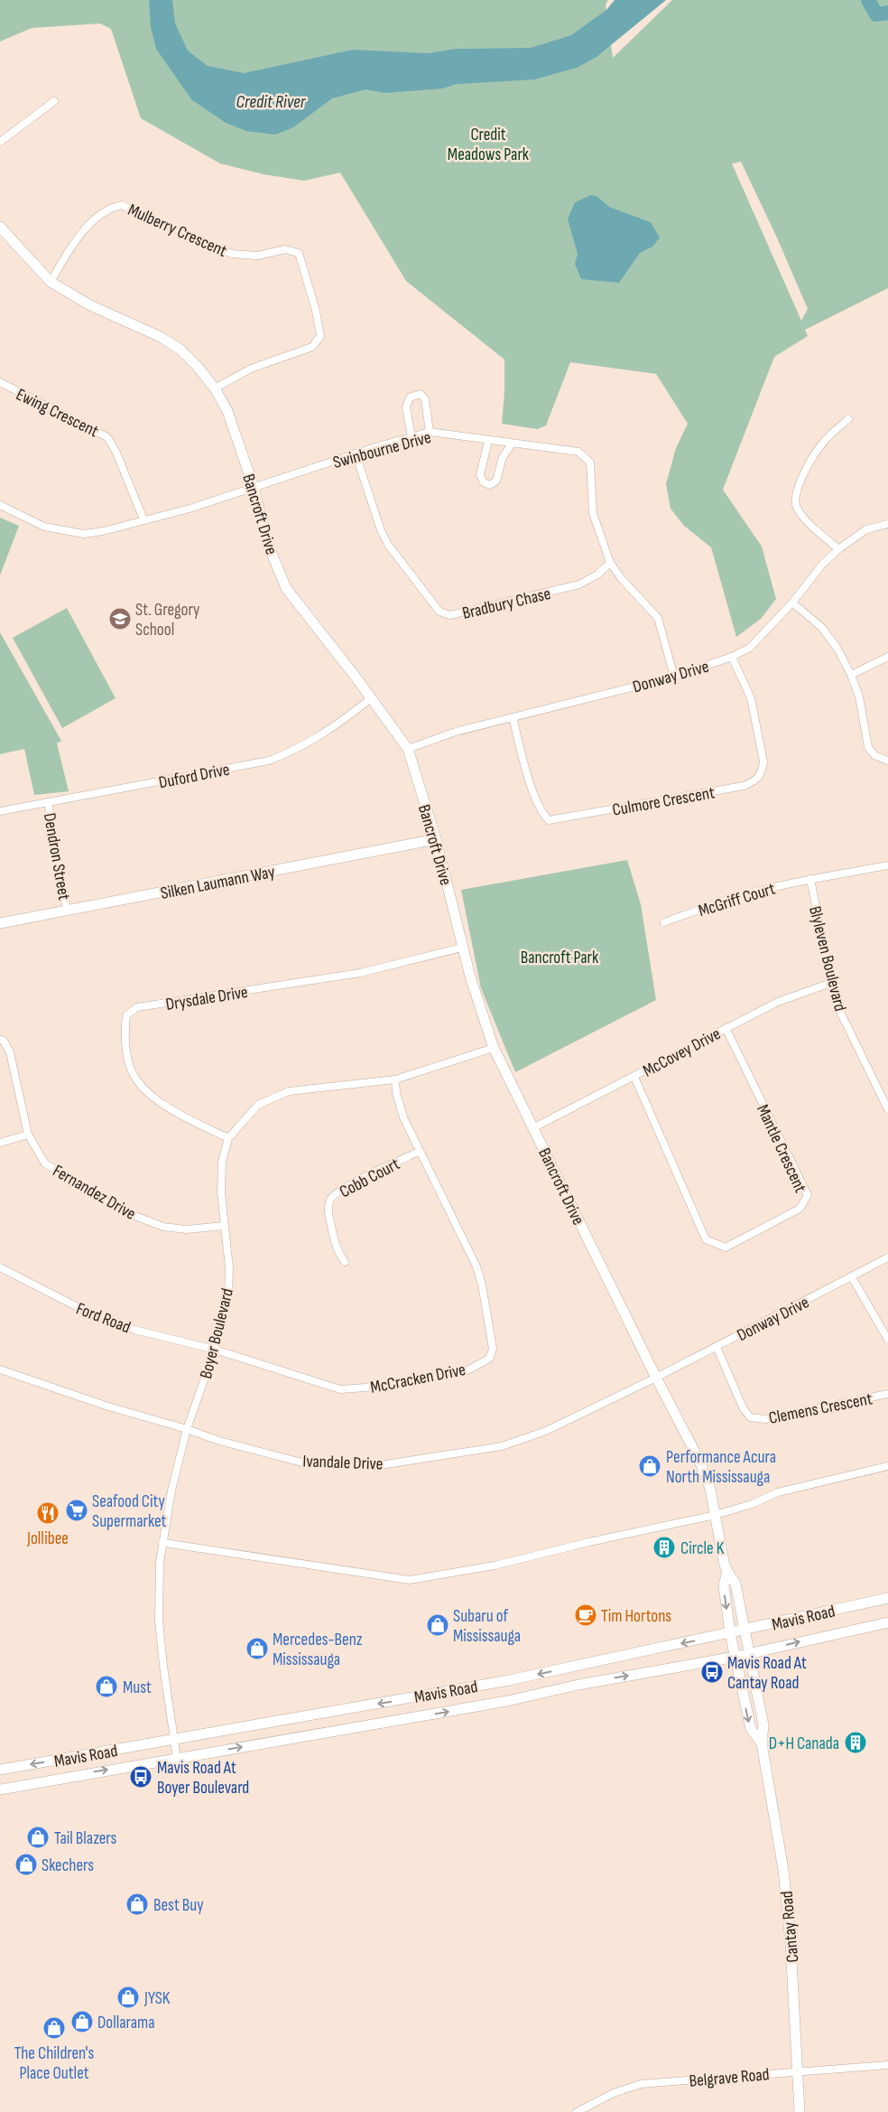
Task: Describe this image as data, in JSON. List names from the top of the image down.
{
  "streets": {
    "street": [
      "Mulberry Crescent",
      "Ewing Crescent",
      "Swinbourne Drive",
      "Bancroft Drive",
      "Bradbury Chase",
      "Donway Drive",
      "Duford Drive",
      "Culmore Crescent",
      "Dendron Street",
      "Silken Laumann Way",
      "McGriff Court",
      "Blyleven Boulevard",
      "Drysdale Drive",
      "McCovey Drive",
      "Mantle Crescent",
      "Cobb Court",
      "Fernandez Drive",
      "Ford Road",
      "Boyer Boulevard",
      "McCracken Drive",
      "Clemens Crescent",
      "Ivandale Drive",
      "Mavis Road",
      "Cantay Road",
      "Belgrave Road"
    ]
  },
  "crossings": [
    ["Mulberry Crescent", "Bancroft Drive"],
    ["Ewing Crescent", "Swinbourne Drive"],
    ["Swinbourne Drive", "Bancroft Drive"],
    ["Swinbourne Drive", "Bradbury Chase"],
    ["Swinbourne Drive", "Donway Drive"],
    ["Bancroft Drive", "Donway Drive"],
    ["Bancroft Drive", "Duford Drive"],
    ["Bancroft Drive", "Silken Laumann Way"],
    ["Bancroft Drive", "Drysdale Drive"],
    ["Bancroft Drive", "McCovey Drive"],
    ["Bancroft Drive", "Boyer Boulevard"],
    ["Bancroft Drive", "Ivandale Drive"],
    ["Bancroft Drive", "Mavis Road"],
    ["Bancroft Drive", "Cantay Road"],
    ["Donway Drive", "Culmore Crescent"],
    ["Donway Drive", "Clemens Crescent"],
    ["Donway Drive", "Ivandale Drive"],
    ["Duford Drive", "Dendron Street"],
    ["Dendron Street", "Silken Laumann Way"],
    ["McGriff Court", "Blyleven Boulevard"],
    ["Blyleven Boulevard", "McCovey Drive"],
    ["Drysdale Drive", "Boyer Boulevard"],
    ["McCovey Drive", "Mantle Crescent"],
    ["Cobb Court", "McCracken Drive"],
    ["Fernandez Drive", "Boyer Boulevard"],
    ["Ford Road", "Boyer Boulevard"],
    ["Ford Road", "McCracken Drive"],
    ["Boyer Boulevard", "McCracken Drive"],
    ["Boyer Boulevard", "Ivandale Drive"],
    ["Boyer Boulevard", "Mavis Road"],
    ["Mavis Road", "Cantay Road"],
    ["Cantay Road", "Belgrave Road"]
  ],
  "water": ["Credit River"],
  "parks": ["Credit Meadows Park", "Bancroft Park"],
  "places": {
    "school or university": ["St. Gregory School"],
    "shop": [
      "Performance Acura North Mississauga",
      "Subaru of Mississauga",
      "Mercedes-Benz Mississauga",
      "Must",
      "Tail Blazers",
      "Skechers",
      "Best Buy",
      "JYSK",
      "Dollarama",
      "The Children's Place Outlet"
    ],
    "supermarket": ["Seafood City Supermarket"],
    "restaurant": ["Jollibee"],
    "building": ["Circle K", "D+H Canada"],
    "cafe": ["Tim Hortons"],
    "bus stop": ["Mavis Road At Cantay Road", "Mavis Road At Boyer Boulevard"]
  }
}
